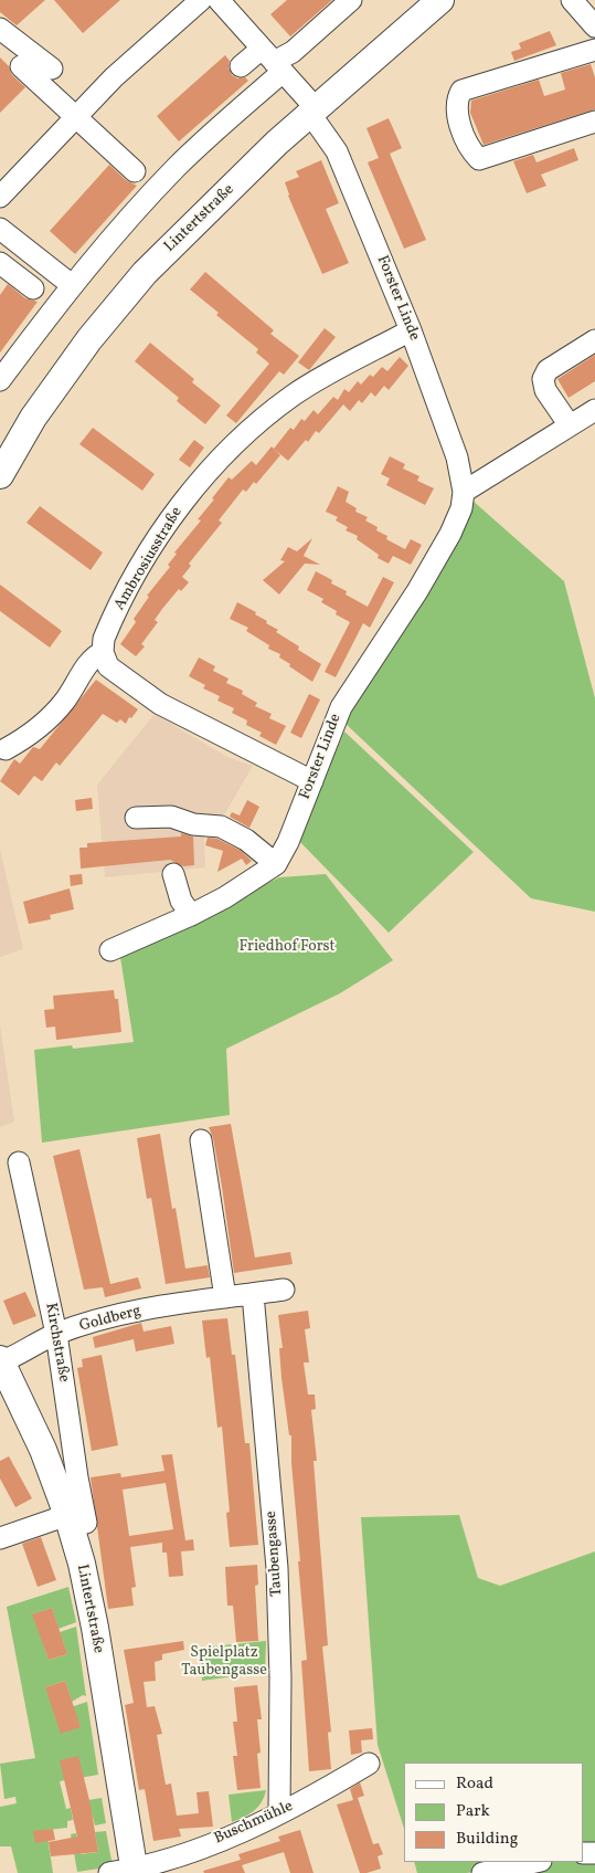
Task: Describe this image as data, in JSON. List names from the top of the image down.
{
  "streets": {
    "main road": ["Lintertstraße"],
    "street": [
      "Forster Linde",
      "Ambrosiusstraße",
      "Goldberg",
      "Kirchstraße",
      "Taubengasse",
      "Buschmühle"
    ]
  },
  "crossings": [
    ["Lintertstraße", "Forster Linde"],
    ["Lintertstraße", "Goldberg"],
    ["Lintertstraße", "Kirchstraße"],
    ["Lintertstraße", "Buschmühle"],
    ["Forster Linde", "Ambrosiusstraße"],
    ["Goldberg", "Kirchstraße"],
    ["Goldberg", "Taubengasse"],
    ["Taubengasse", "Buschmühle"]
  ],
  "parks": ["Friedhof Forst", "Spielplatz Taubengasse"],
  "legend": ["Road", "Park", "Building"]
}
